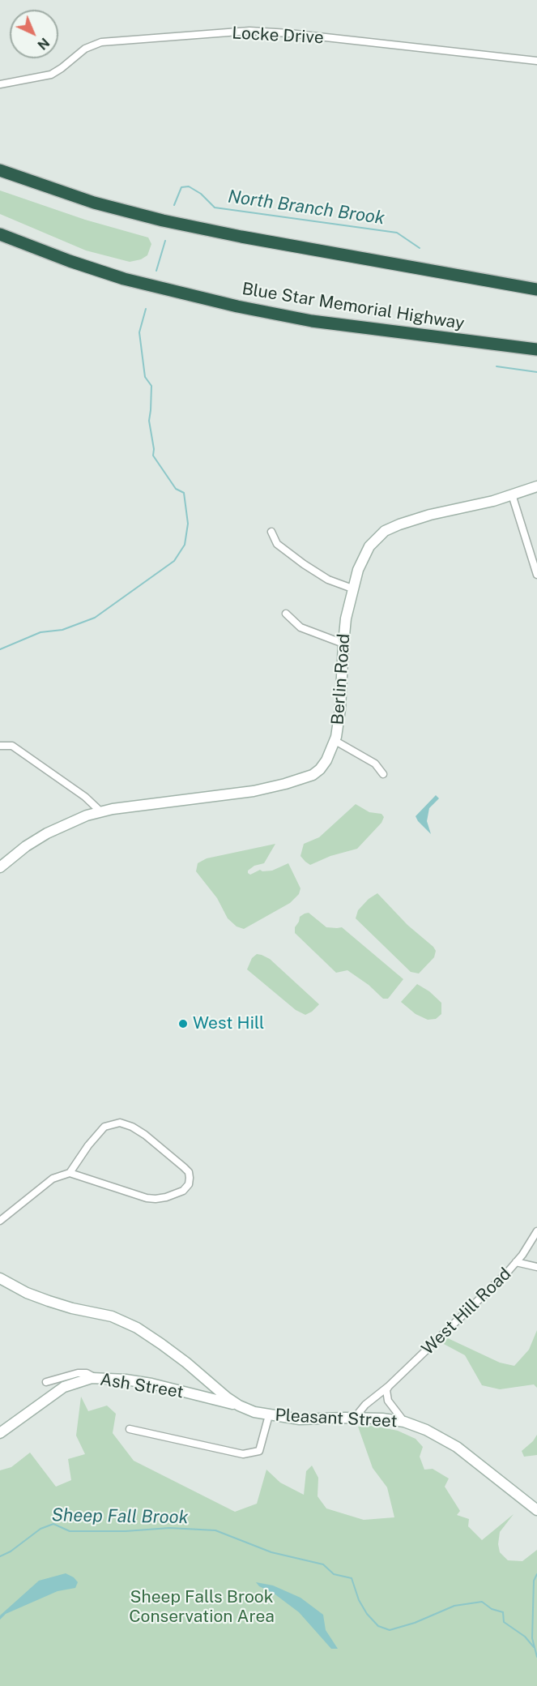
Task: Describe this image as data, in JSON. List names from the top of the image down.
{
  "streets": {
    "highway": ["Blue Star Memorial Highway"],
    "street": [
      "Locke Drive",
      "Berlin Road",
      "West Hill Road",
      "Ash Street",
      "Pleasant Street"
    ]
  },
  "crossings": [
    ["West Hill Road", "Pleasant Street"],
    ["Ash Street", "Pleasant Street"]
  ],
  "water": ["North Branch Brook", "Sheep Fall Brook"],
  "parks": ["Sheep Falls Brook Conservation Area"],
  "places": ["West Hill"],
  "north": "bottom right"
}
